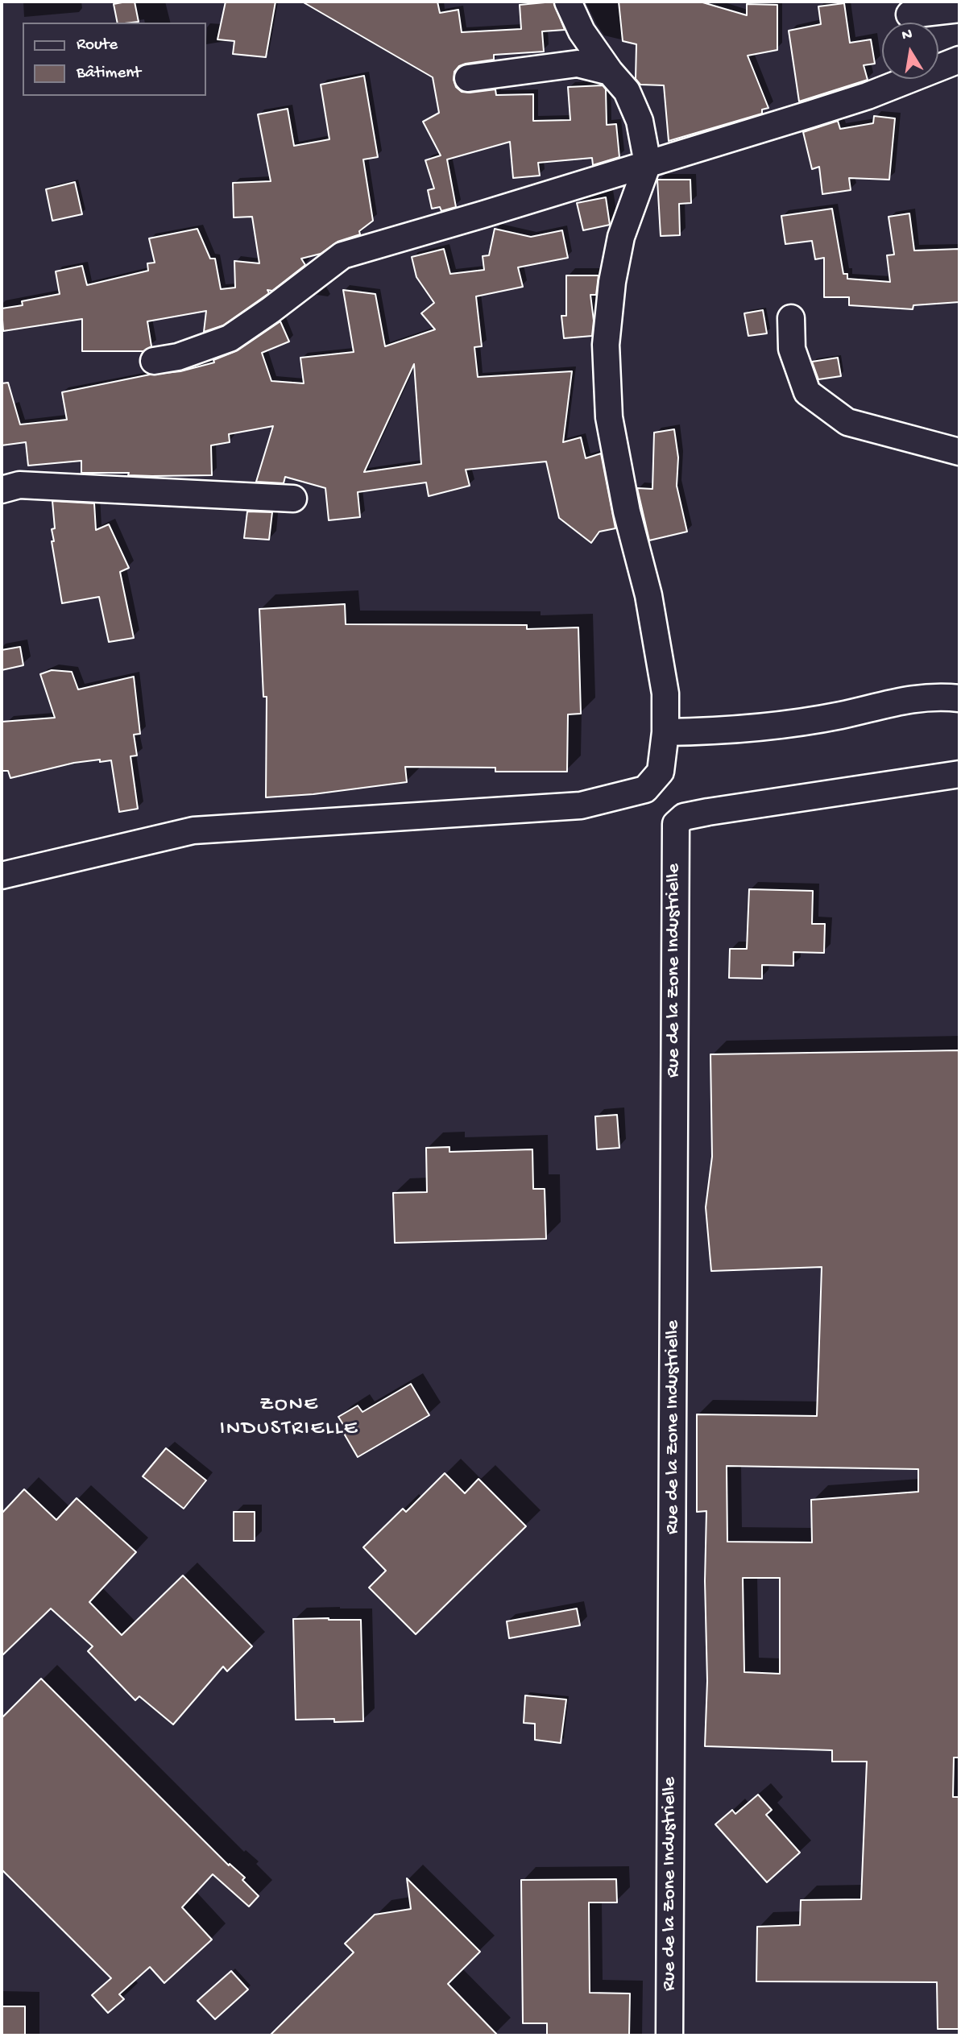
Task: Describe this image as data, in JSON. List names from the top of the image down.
{
  "streets": {
    "street": ["Rue de la Zone Industrielle"]
  },
  "districts": ["ZONE INDUSTRIELLE"],
  "legend": ["Route", "Bâtiment"],
  "north": "top"
}
